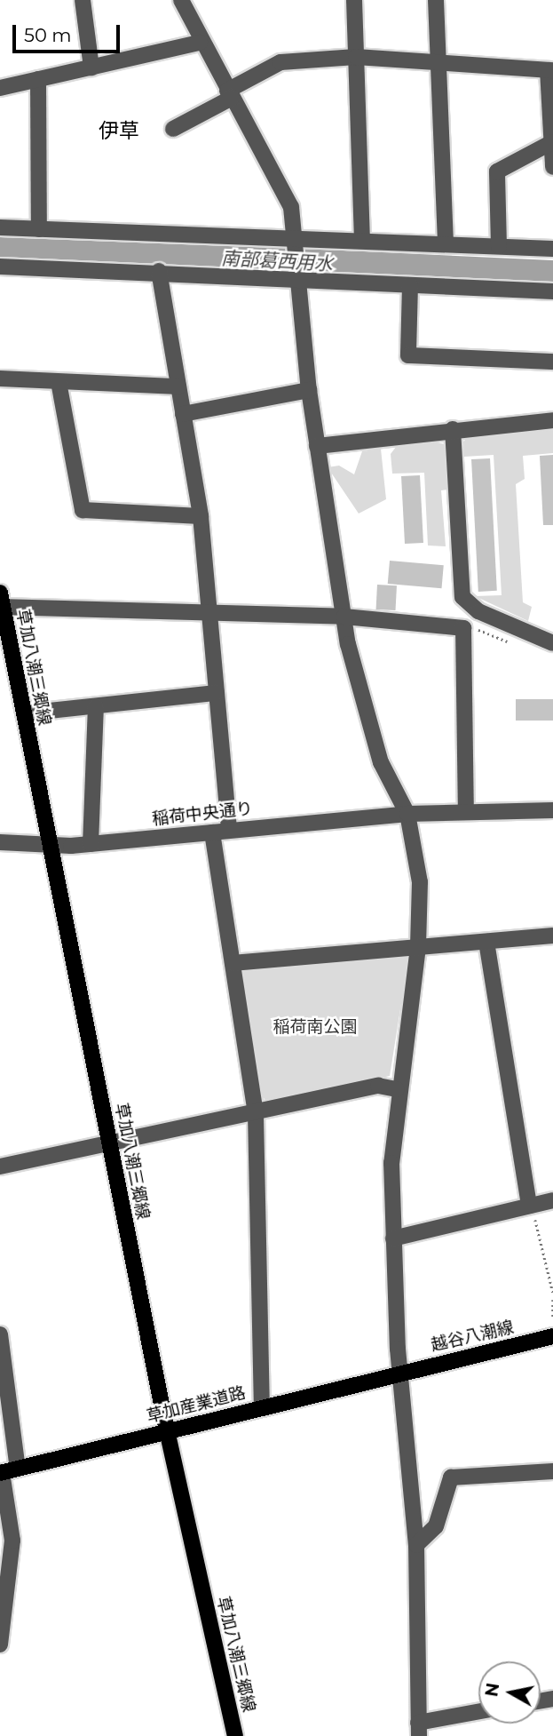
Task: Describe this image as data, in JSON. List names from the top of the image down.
{
  "streets": {
    "main road": ["草加八潮三郷線", "越谷八潮線", "草加産業道路"],
    "street": ["稲荷中央通り"]
  },
  "crossings": [
    ["草加八潮三郷線", "稲荷中央通り"],
    ["草加八潮三郷線", "草加産業道路"],
    ["越谷八潮線", "草加産業道路"]
  ],
  "districts": ["伊草"],
  "water": ["南部葛西用水"],
  "parks": ["稲荷南公園"],
  "scale_bar": "50 m",
  "north": "left"
}
